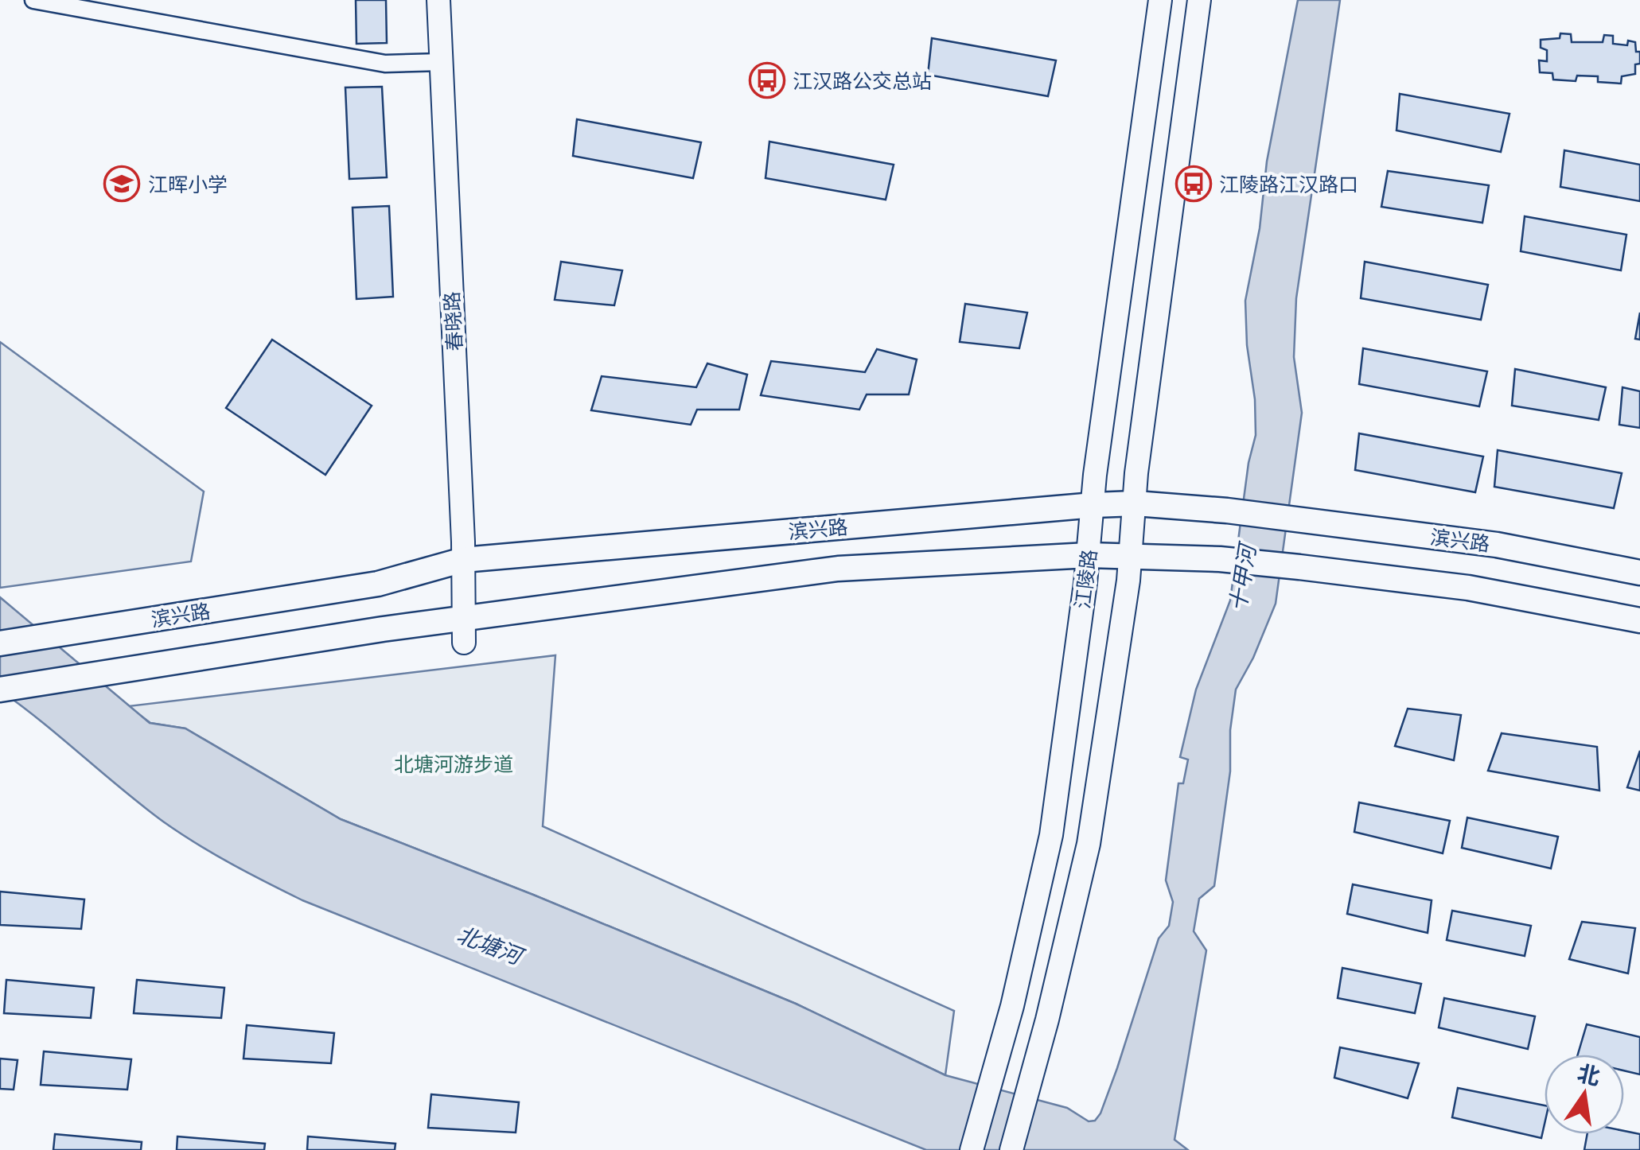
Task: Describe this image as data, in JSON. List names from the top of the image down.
{
  "streets": {
    "main road": ["春晓路", "滨兴路", "江陵路"]
  },
  "crossings": [
    ["春晓路", "滨兴路"],
    ["滨兴路", "江陵路"]
  ],
  "water": ["十甲河", "北塘河"],
  "parks": ["北塘河游步道"],
  "places": {
    "bus stop": ["江汉路公交总站", "江陵路江汉路口"],
    "school or university": ["江晖小学"]
  },
  "north": "top"
}
